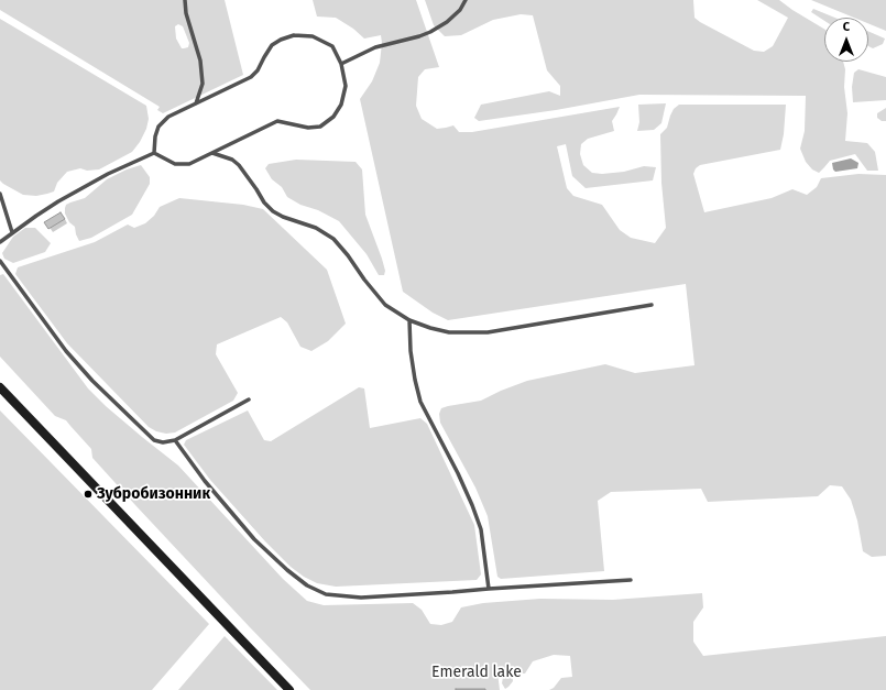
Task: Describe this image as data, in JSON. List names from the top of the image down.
{
  "parks": ["Emerald lake"],
  "places": ["Зубробизонник"],
  "north": "top"
}
